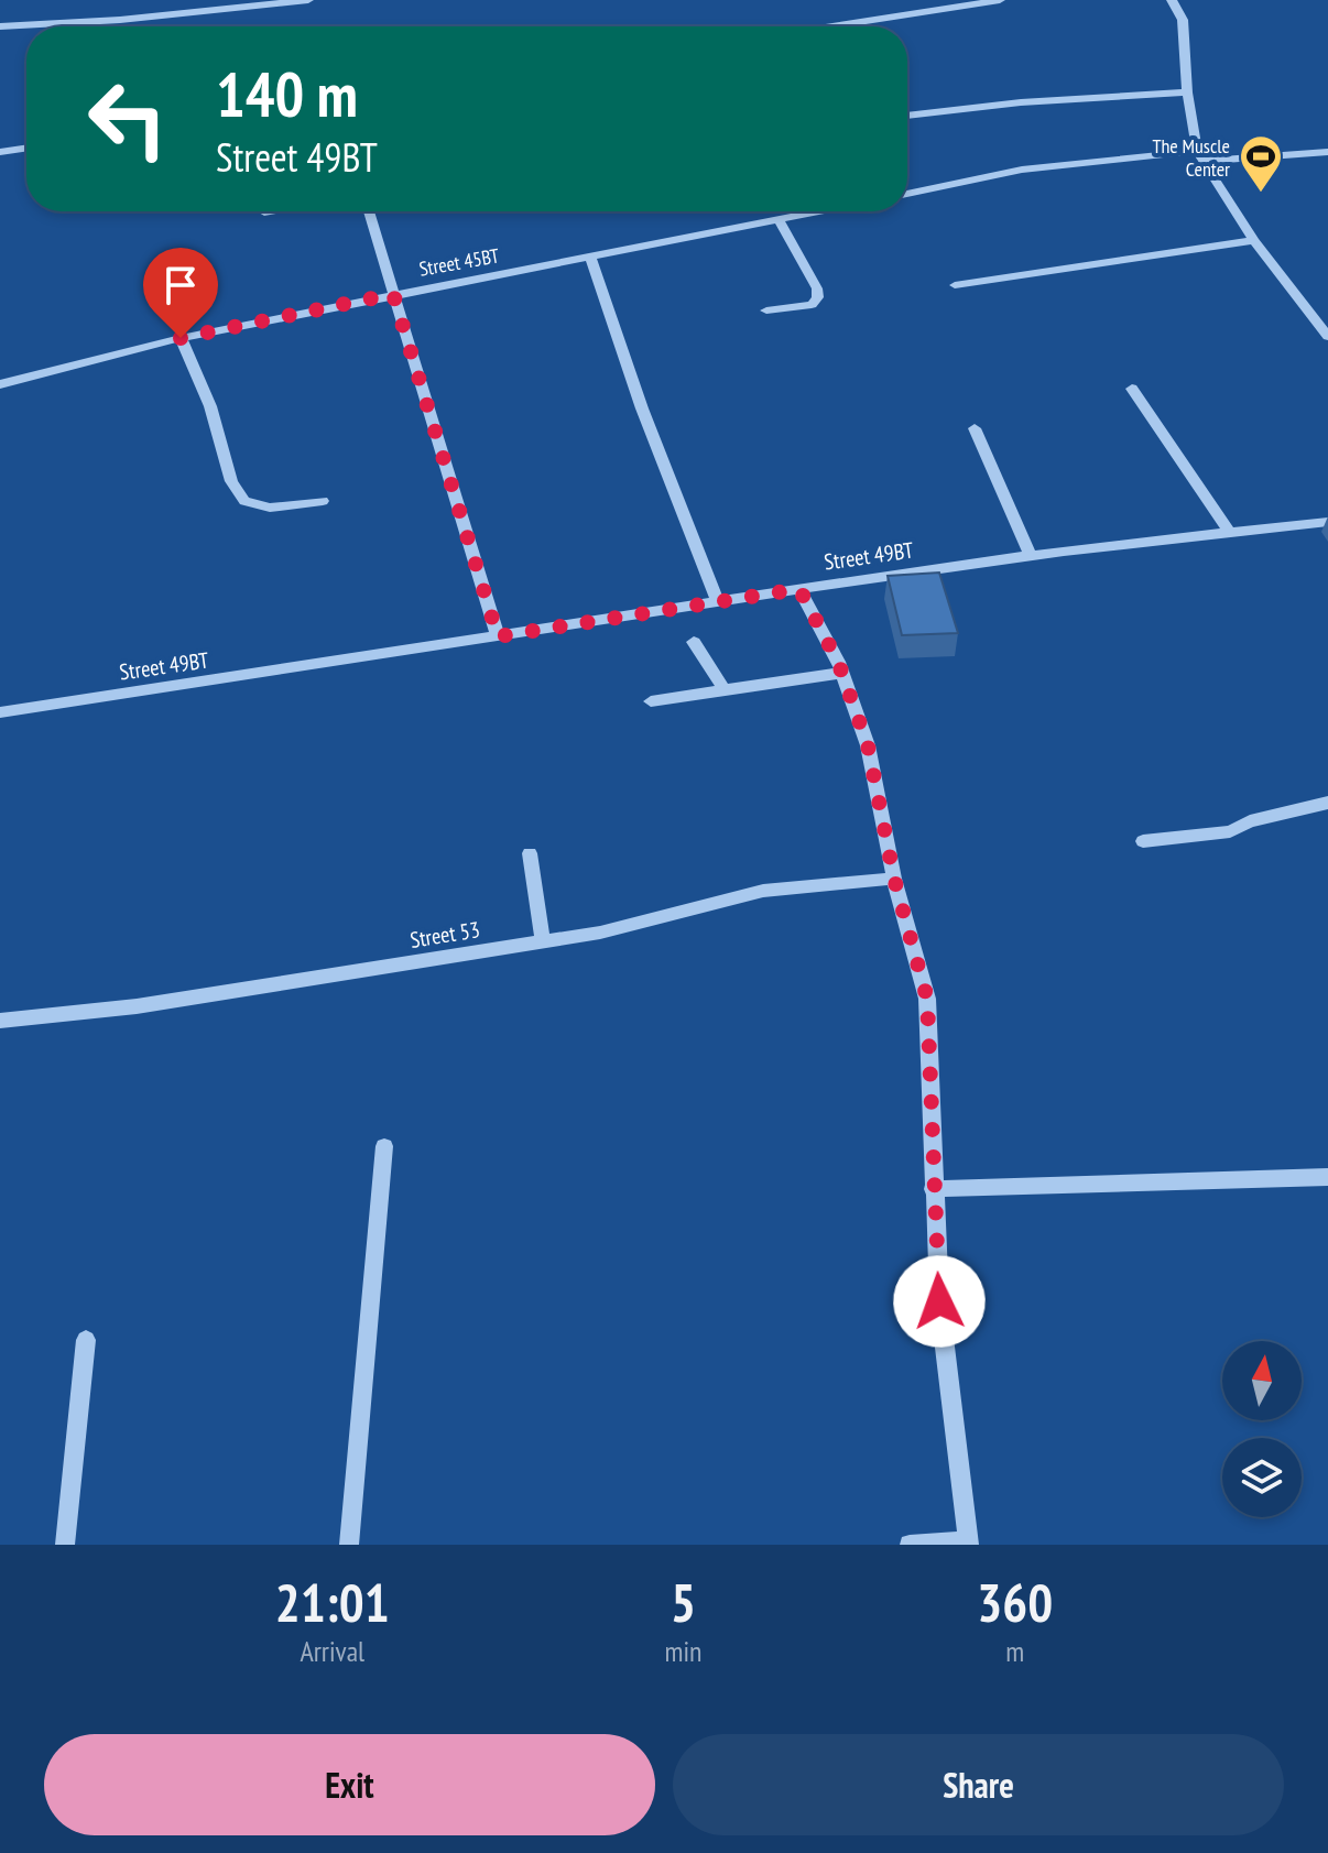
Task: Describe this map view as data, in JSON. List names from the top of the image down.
{
  "streets": {
    "street": ["Street 45BT", "Street 49BT", "Street 53"]
  },
  "places": {
    "sports": ["The Muscle Center"]
  },
  "north": "top",
  "page": {
    "turn": ["140 m", "Street 49BT"],
    "eta": [
      "21:01",
      "Arrival",
      "5",
      "min",
      "360",
      "m"
    ],
    "buttons": ["Exit", "Share"]
  }
}
